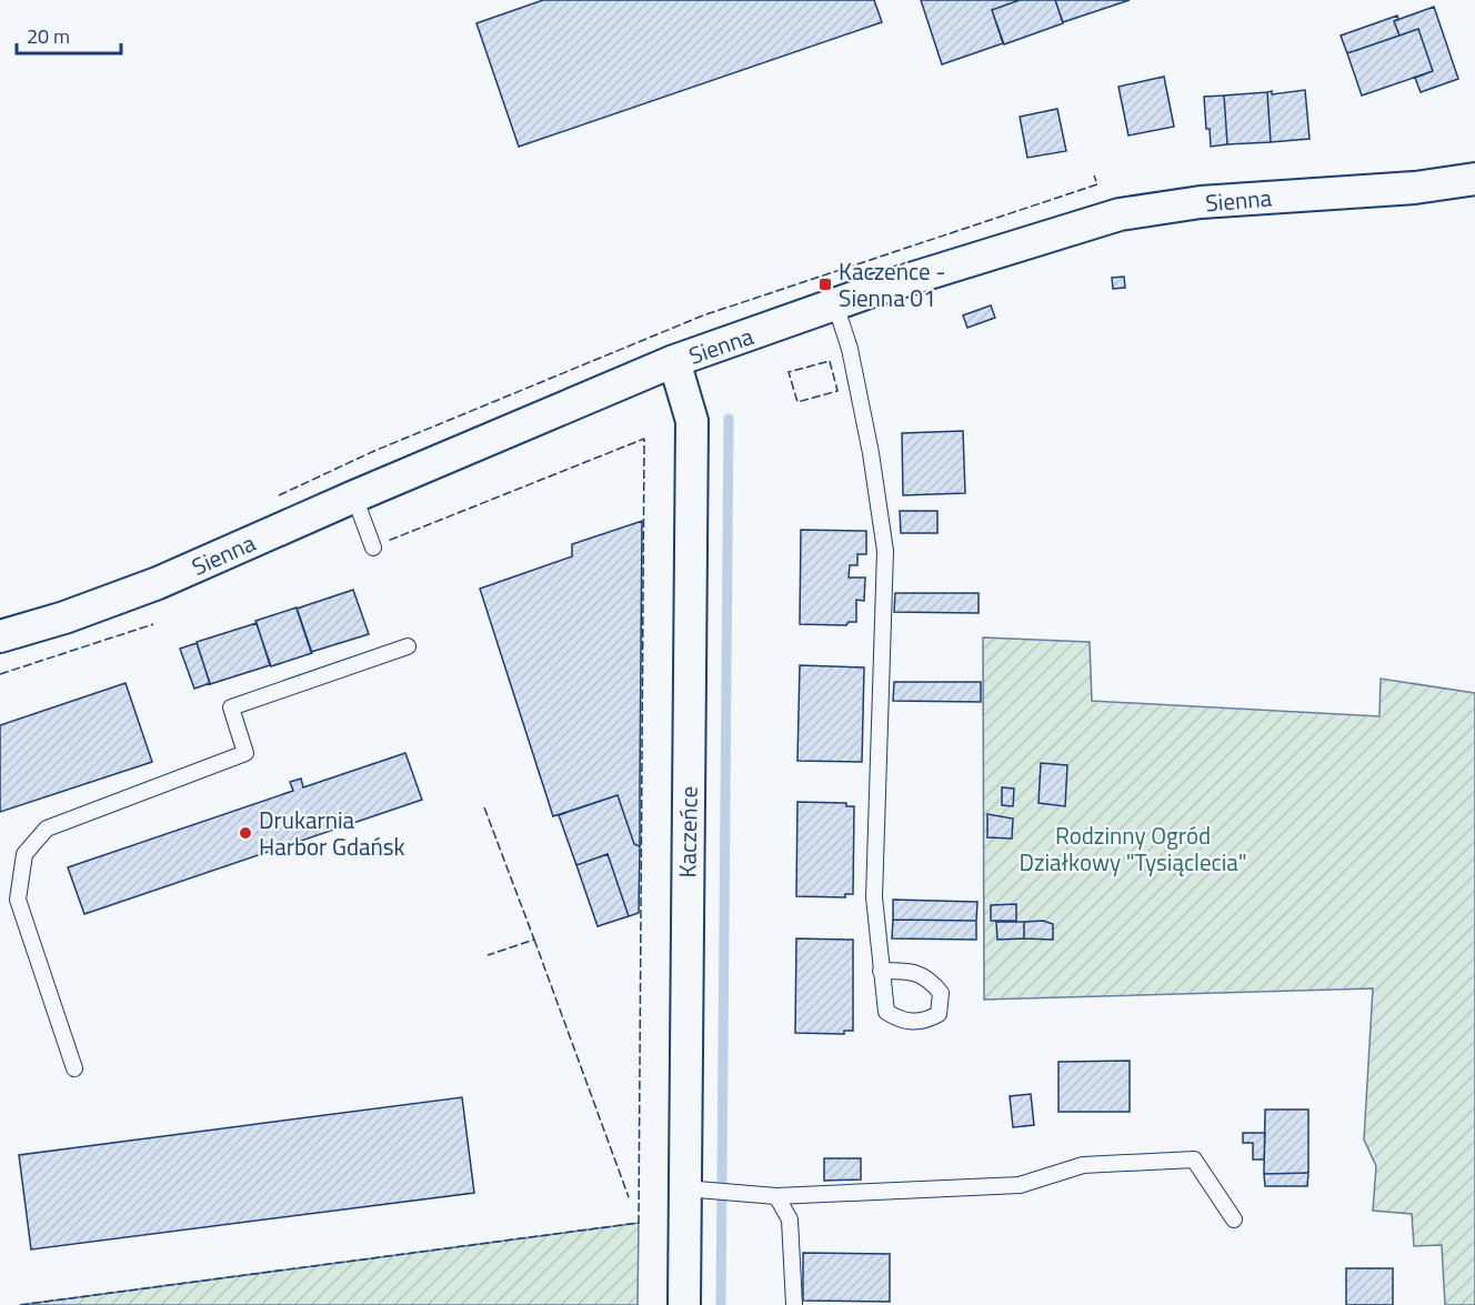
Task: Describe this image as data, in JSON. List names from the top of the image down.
{
  "streets": {
    "street": ["Sienna", "Kaczeńce"]
  },
  "crossings": [
    ["Sienna", "Kaczeńce"]
  ],
  "parks": ["Rodzinny Ogród Działkowy \"Tysiąclecia\""],
  "places": {
    "transit": ["Kaczeńce - Sienna 01"],
    "other": ["Drukarnia Harbor Gdańsk"]
  },
  "scale_bar": "20 m"
}
